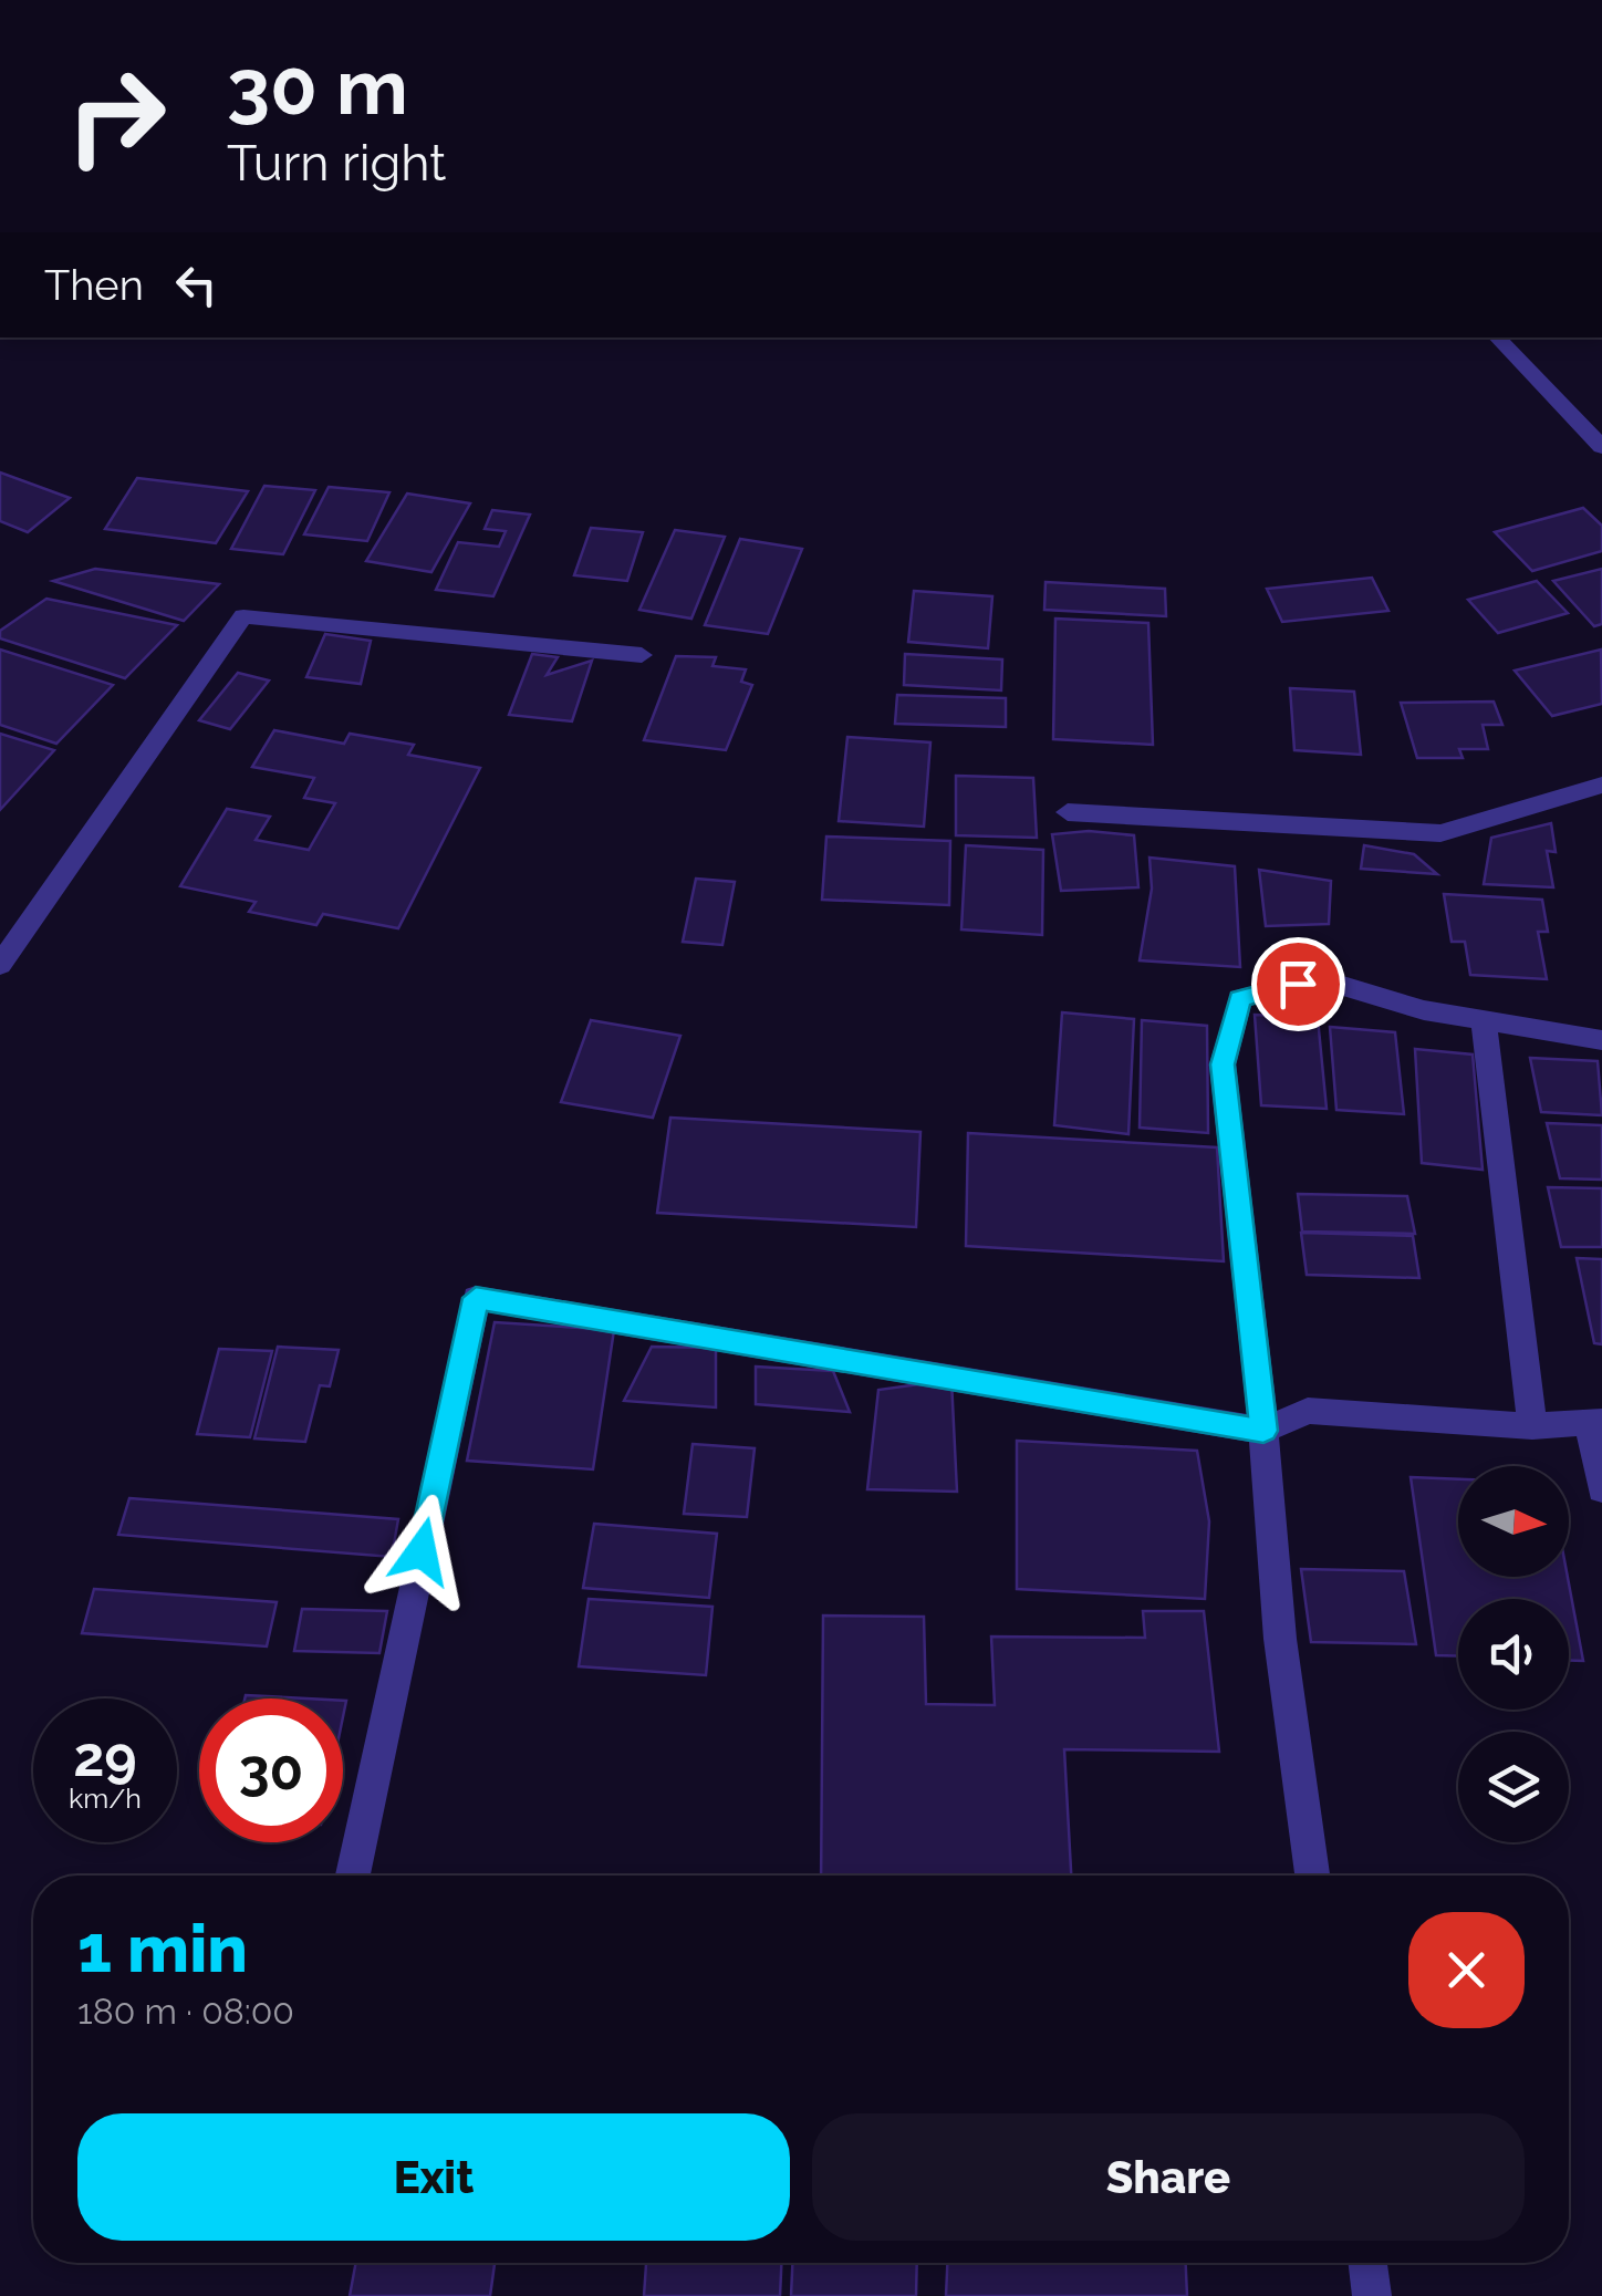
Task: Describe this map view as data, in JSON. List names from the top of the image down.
{
  "north": "right",
  "page": {
    "turn": ["30 m", "Turn right"],
    "then": "Then",
    "speed": "29 km/h",
    "limit": "30",
    "heading": ["1 min", "180 m · 08:00"],
    "buttons": ["Exit", "Share"]
  }
}
